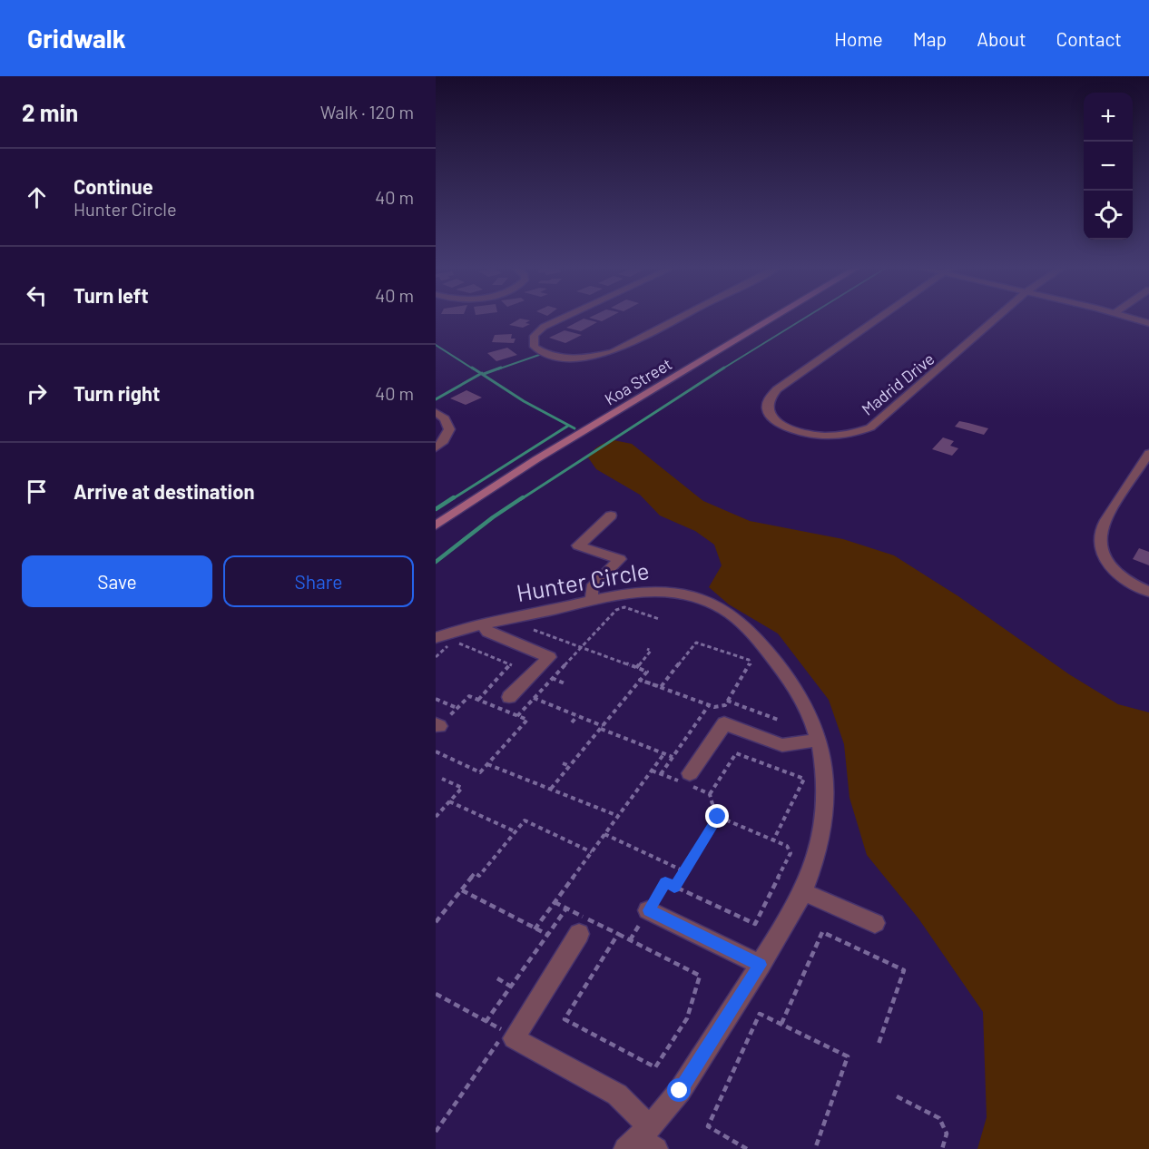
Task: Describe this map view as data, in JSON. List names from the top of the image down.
{
  "streets": {
    "main road": ["Koa Street"],
    "street": ["Madrid Drive", "Hunter Circle"]
  },
  "page": {
    "header": "Gridwalk",
    "nav": [
      "Home",
      "Map",
      "About",
      "Contact"
    ],
    "heading": ["2 min", "Walk · 120 m"],
    "map_buttons": ["+", "−"],
    "list": [
      ["Continue", "Hunter Circle", "40 m"],
      ["Turn left", "40 m"],
      ["Turn right", "40 m"],
      "Arrive at destination"
    ],
    "buttons": ["Save", "Share"]
  }
}
